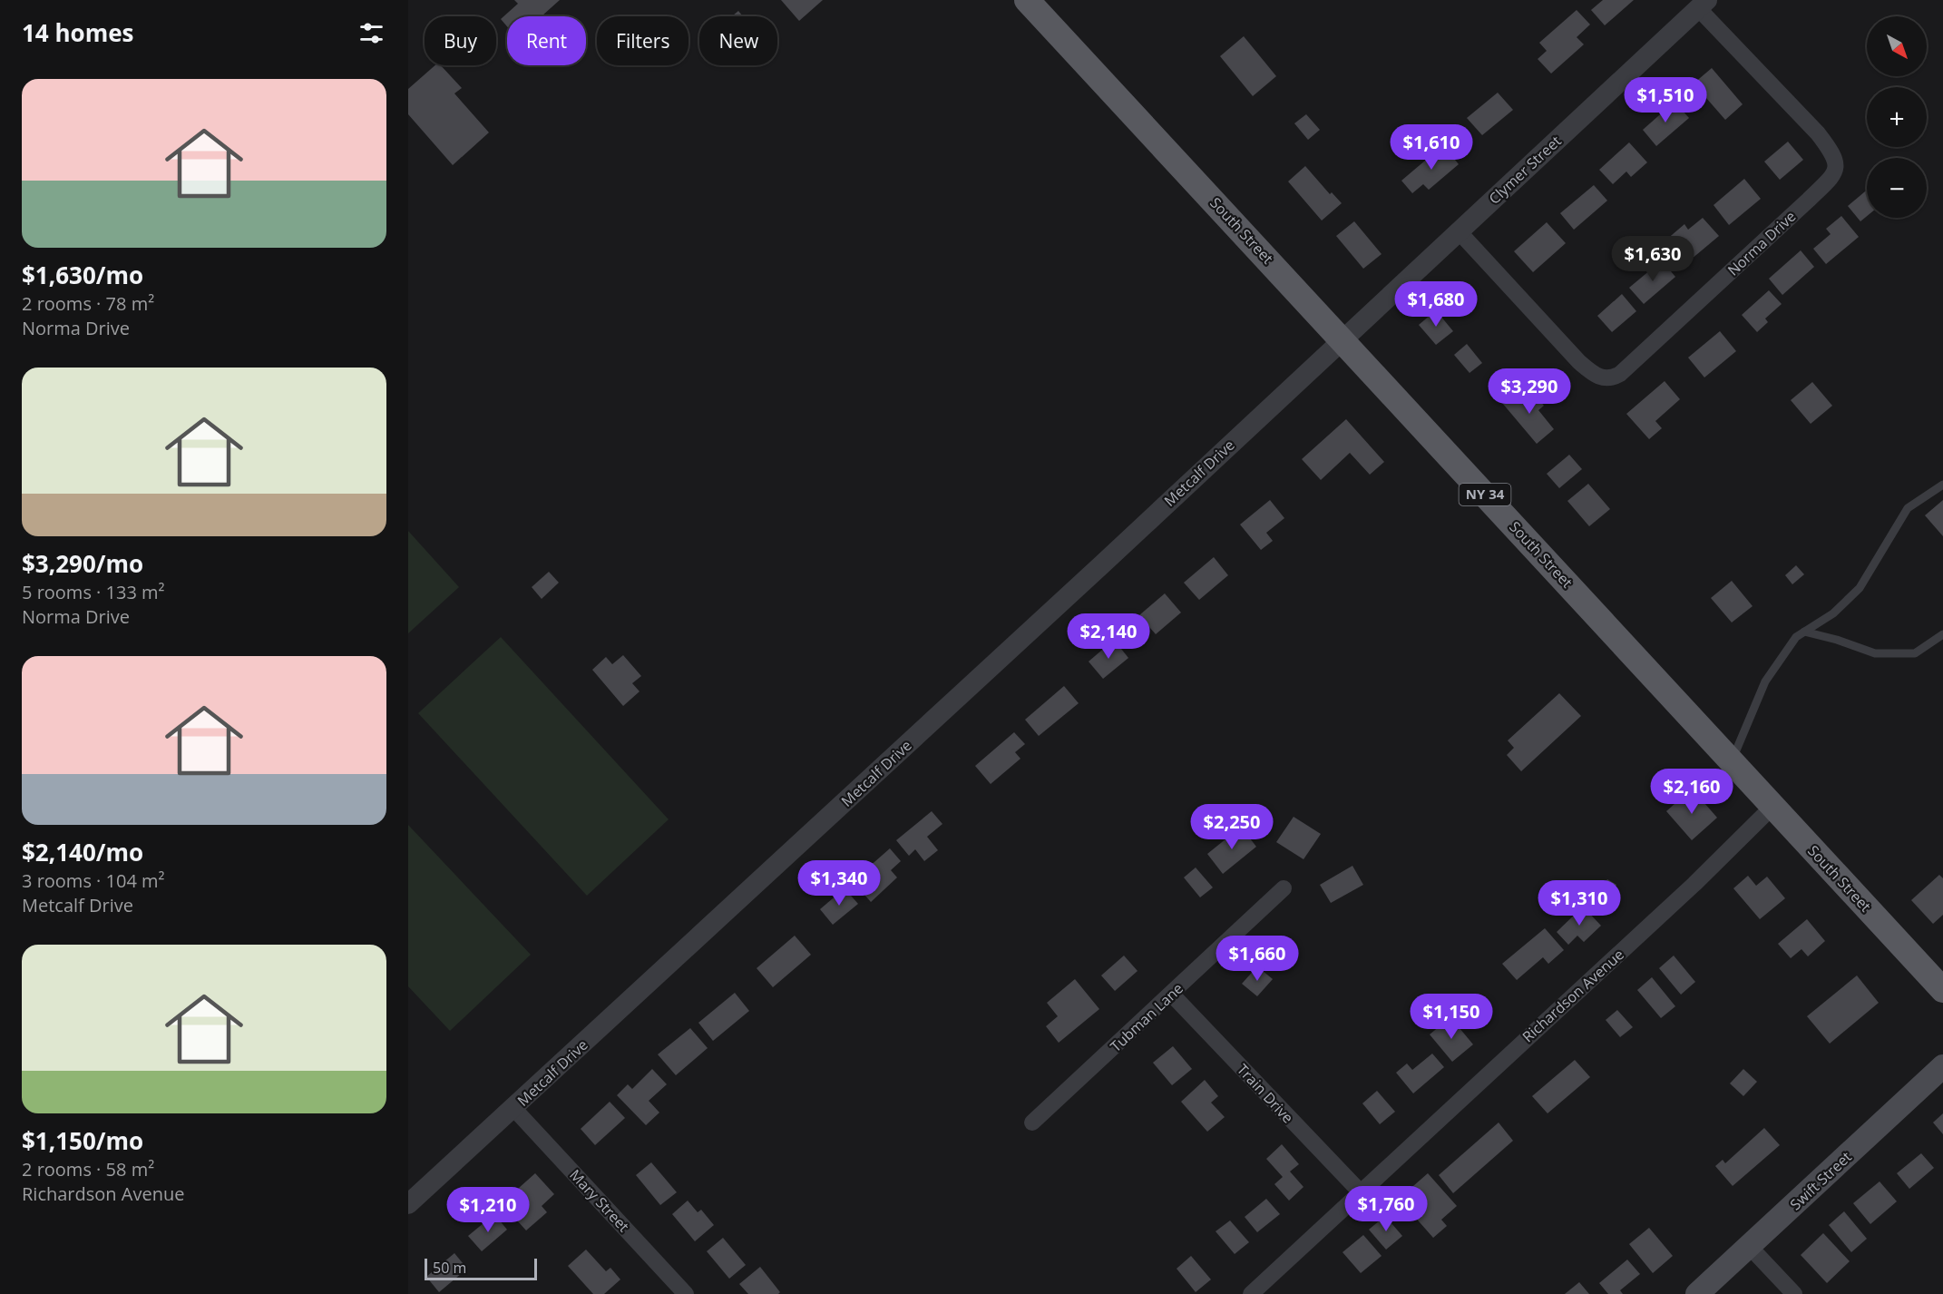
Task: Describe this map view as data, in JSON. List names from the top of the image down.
{
  "streets": {
    "main road": ["South Street", "NY 34", "Swift Street"],
    "street": [
      "Clymer Street",
      "Norma Drive",
      "Metcalf Drive",
      "Richardson Avenue",
      "Tubman Lane",
      "Train Drive",
      "Mary Street"
    ]
  },
  "crossings": [
    ["Clymer Street", "South Street"],
    ["Clymer Street", "Norma Drive"],
    ["Clymer Street", "Metcalf Drive"],
    ["South Street", "Metcalf Drive"],
    ["South Street", "Richardson Avenue"],
    ["Metcalf Drive", "Mary Street"],
    ["Richardson Avenue", "Train Drive"],
    ["Tubman Lane", "Train Drive"]
  ],
  "scale_bar": "50 m",
  "north": "bottom right",
  "page": {
    "heading": "14 homes",
    "map_buttons": ["+", "−"],
    "chip": [
      "Buy",
      "Rent",
      "Filters",
      "New"
    ],
    "list": [
      {
        "name": "$1,630/mo",
        "note": "2 rooms · 78 m² · Norma Drive"
      },
      {
        "name": "$3,290/mo",
        "note": "5 rooms · 133 m² · Norma Drive"
      },
      {
        "name": "$2,140/mo",
        "note": "3 rooms · 104 m² · Metcalf Drive"
      },
      {
        "name": "$1,150/mo",
        "note": "2 rooms · 58 m² · Richardson Avenue"
      }
    ],
    "price": [
      "$1,510",
      "$1,610",
      "$1,630",
      "$1,680",
      "$3,290",
      "$2,140",
      "$2,160",
      "$2,250",
      "$1,340",
      "$1,310",
      "$1,660",
      "$1,150",
      "$1,760",
      "$1,210"
    ],
    "scale": "50 m"
  }
}
